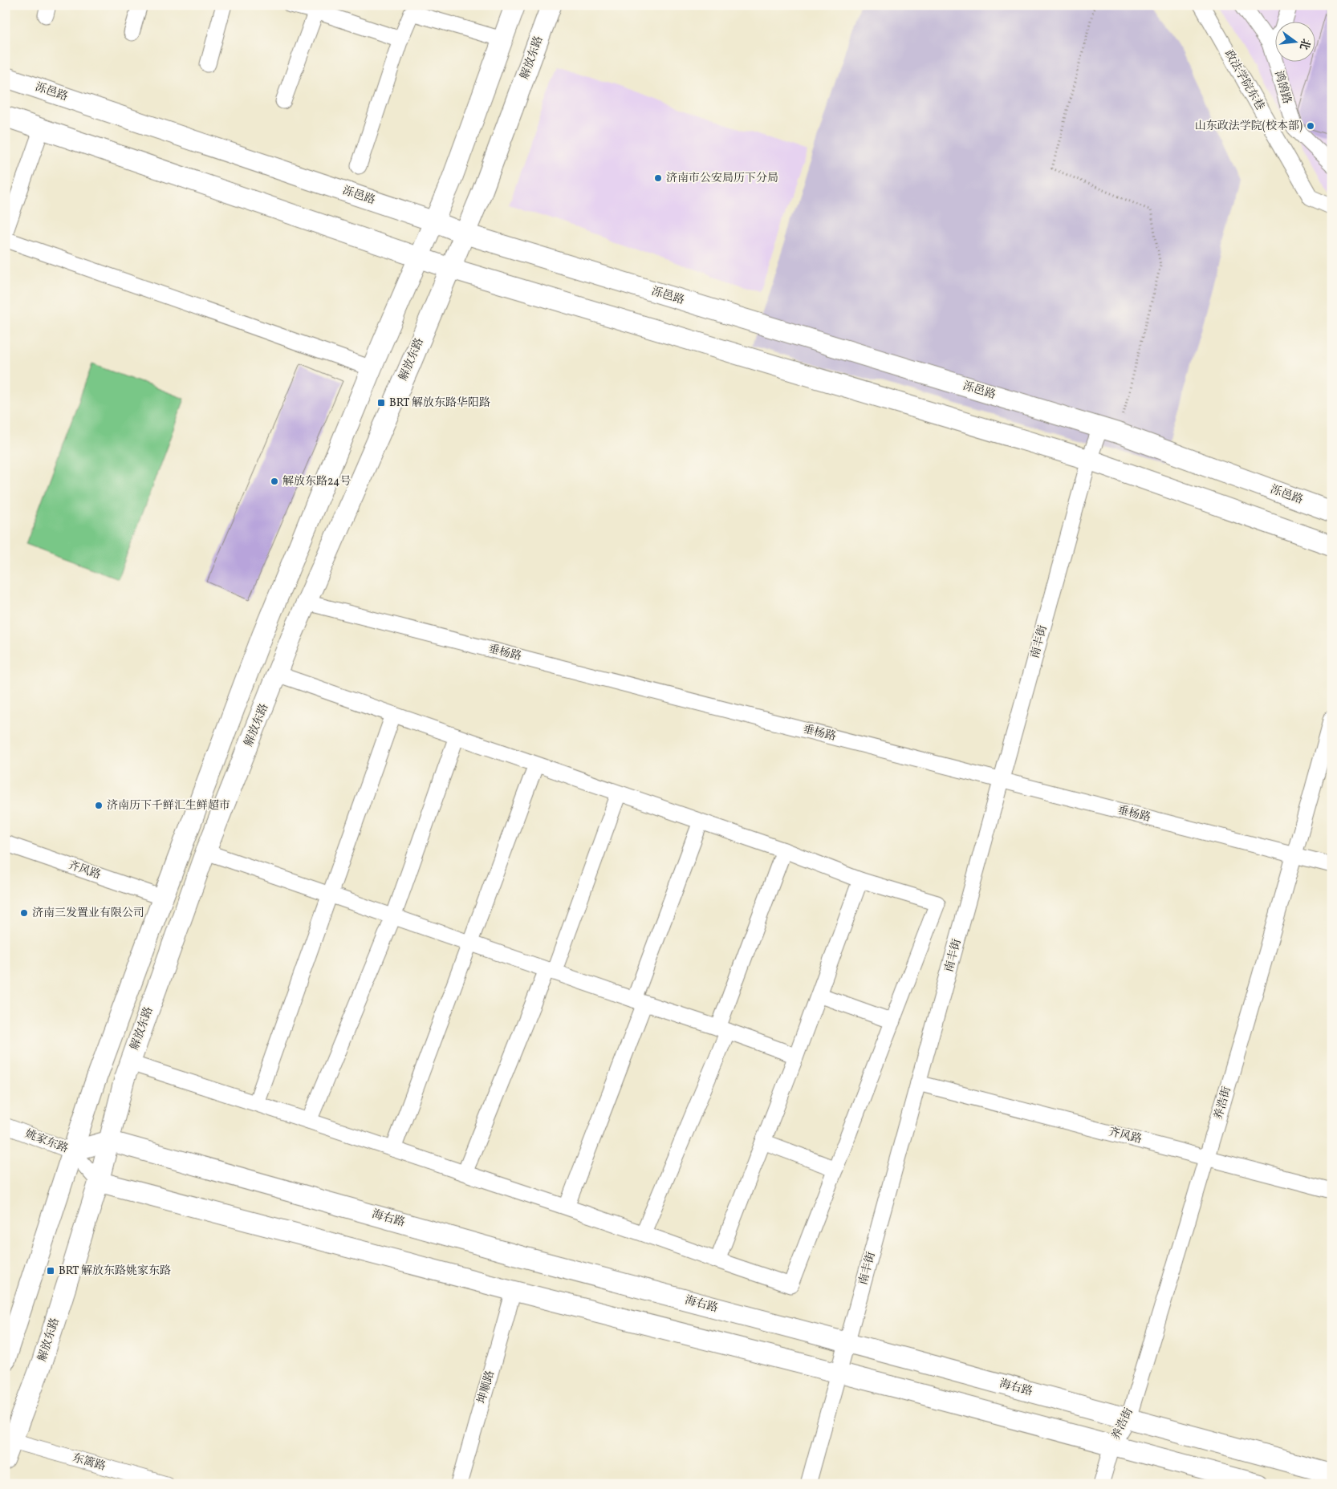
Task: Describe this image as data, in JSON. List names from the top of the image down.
{
  "streets": {
    "main road": ["解放东路", "泺邑路", "海右路"],
    "street": [
      "政法学院东巷",
      "鸿鹄路",
      "南丰街",
      "垂杨路",
      "齐风路",
      "养浩街",
      "姚家东路",
      "坤顺路",
      "东篱路"
    ]
  },
  "crossings": [
    ["解放东路", "泺邑路"],
    ["解放东路", "垂杨路"],
    ["解放东路", "姚家东路"],
    ["解放东路", "海右路"],
    ["解放东路", "东篱路"],
    ["泺邑路", "南丰街"],
    ["南丰街", "垂杨路"],
    ["南丰街", "齐风路"],
    ["南丰街", "海右路"],
    ["垂杨路", "养浩街"],
    ["齐风路", "养浩街"],
    ["养浩街", "海右路"]
  ],
  "places": {
    "other": [
      "山东政法学院(校本部)",
      "济南市公安局历下分局",
      "解放东路24号",
      "济南历下千鲜汇生鲜超市",
      "济南三发置业有限公司"
    ],
    "transit": ["BRT 解放东路华阳路", "BRT 解放东路姚家东路"]
  },
  "north": "right"
}
